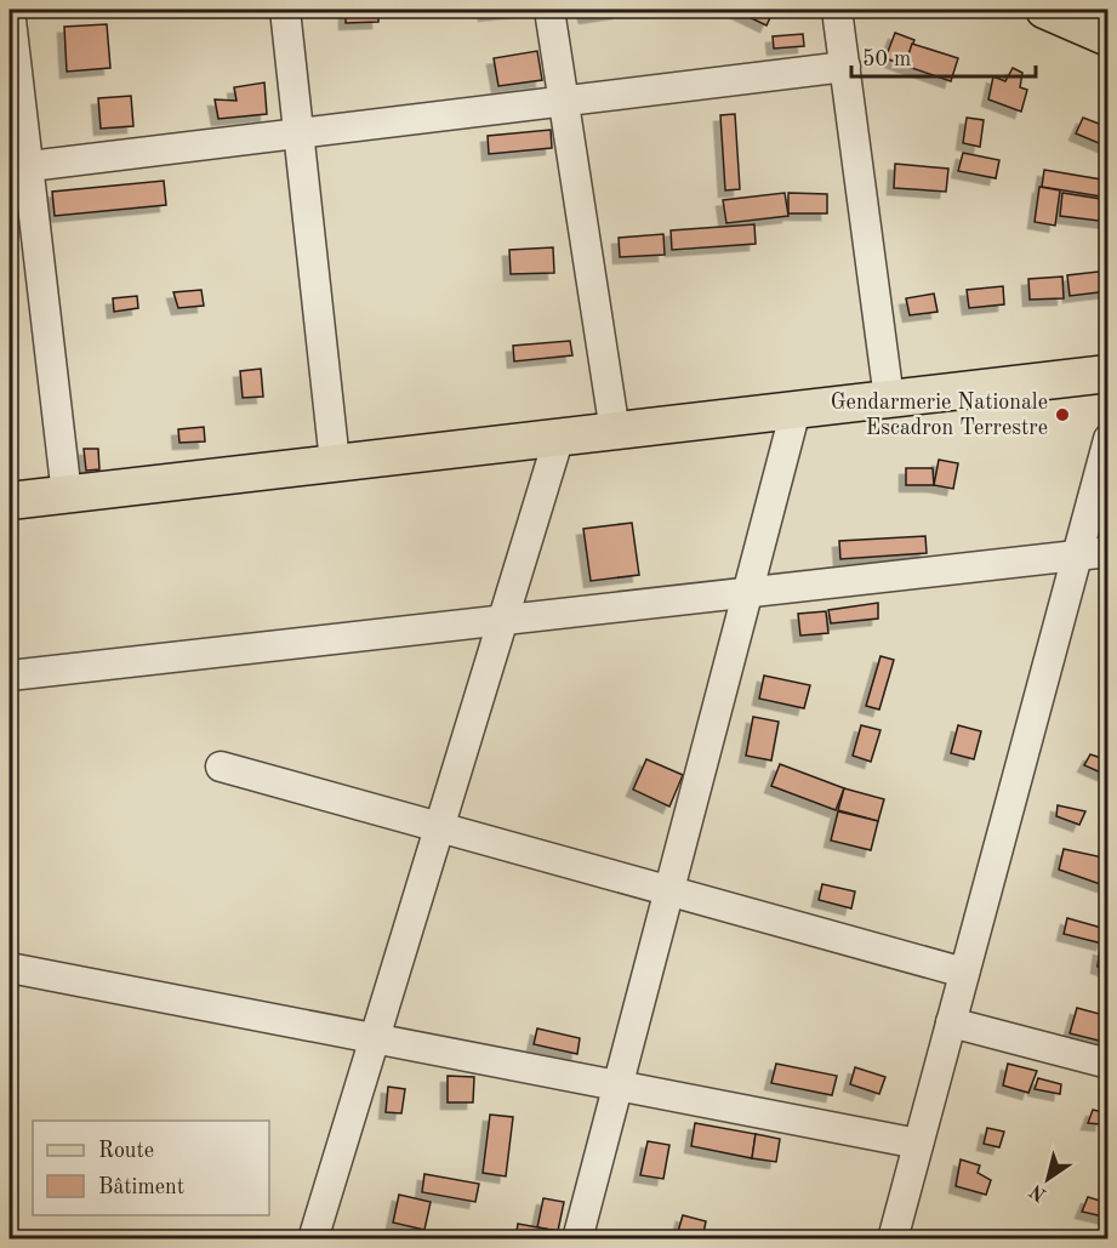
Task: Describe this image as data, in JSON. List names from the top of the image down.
{
  "places": ["Gendarmerie Nationale Escadron Terrestre"],
  "legend": ["Route", "Bâtiment"],
  "scale_bar": "50 m",
  "north": "bottom left"
}
